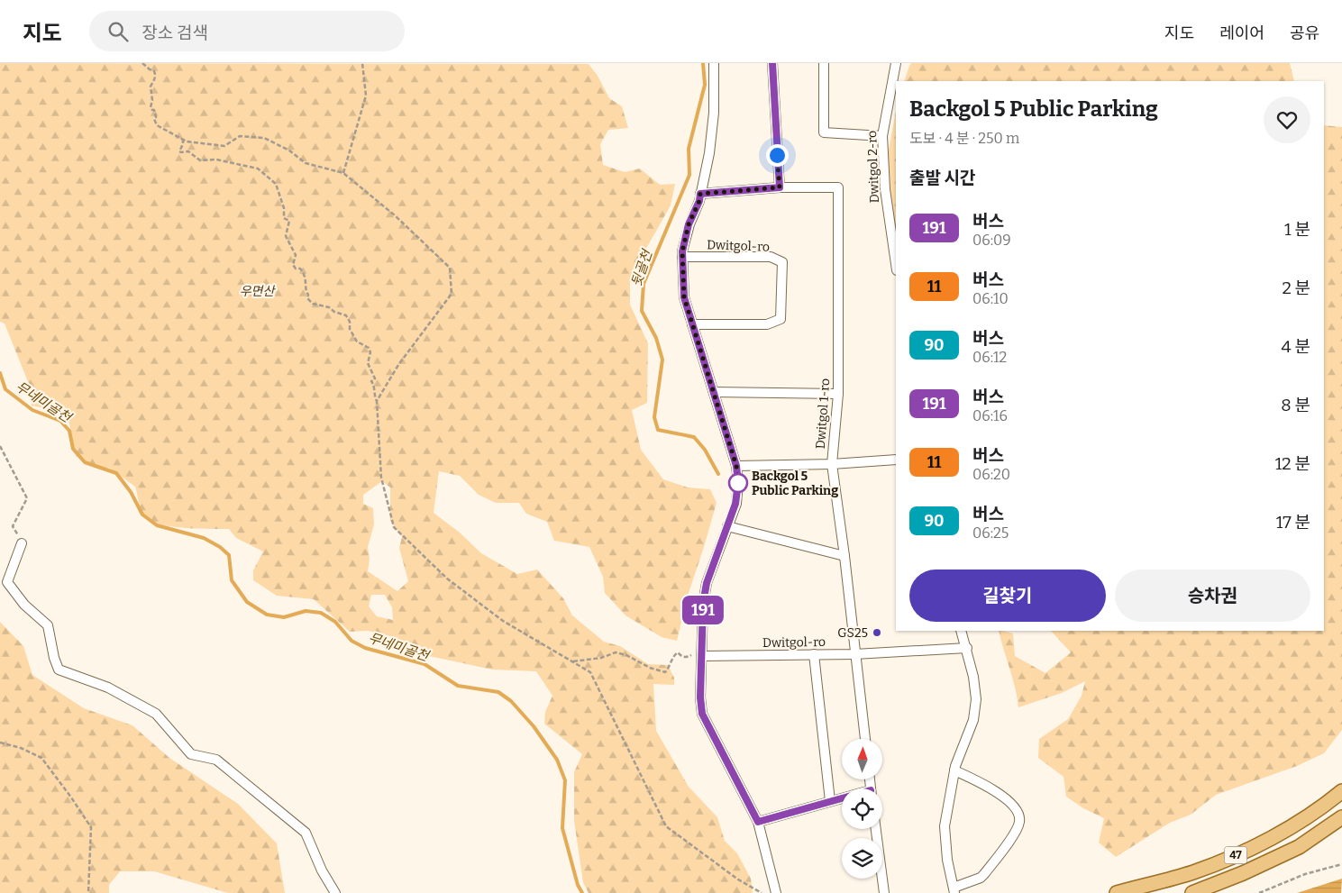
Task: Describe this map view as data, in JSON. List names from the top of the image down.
{
  "streets": {
    "main road": ["47"],
    "street": ["Dwitgol 2-ro", "Dwitgol-ro", "Dwitgol 1-ro"]
  },
  "crossings": [
    ["Dwitgol-ro", "Dwitgol 1-ro"]
  ],
  "water": ["뒷골천", "무네미골천"],
  "parks": ["우면산"],
  "places": ["Backgol 5 Public Parking", "GS25"],
  "lines": ["bus line 191"],
  "north": "top",
  "page": {
    "header": "지도",
    "search": "장소 검색",
    "nav": ["지도", "레이어", "공유"],
    "on_map": "191",
    "heading": [
      ["Backgol 5 Public Parking", "도보 · 4 분 · 250 m"],
      "출발 시간"
    ],
    "list": [
      {
        "mark": "191",
        "name": "버스",
        "note": "06:09",
        "value": "1 분"
      },
      {
        "mark": "11",
        "name": "버스",
        "note": "06:10",
        "value": "2 분"
      },
      {
        "mark": "90",
        "name": "버스",
        "note": "06:12",
        "value": "4 분"
      },
      {
        "mark": "191",
        "name": "버스",
        "note": "06:16",
        "value": "8 분"
      },
      {
        "mark": "11",
        "name": "버스",
        "note": "06:20",
        "value": "12 분"
      },
      {
        "mark": "90",
        "name": "버스",
        "note": "06:25",
        "value": "17 분"
      }
    ],
    "buttons": ["길찾기", "승차권"]
  }
}
